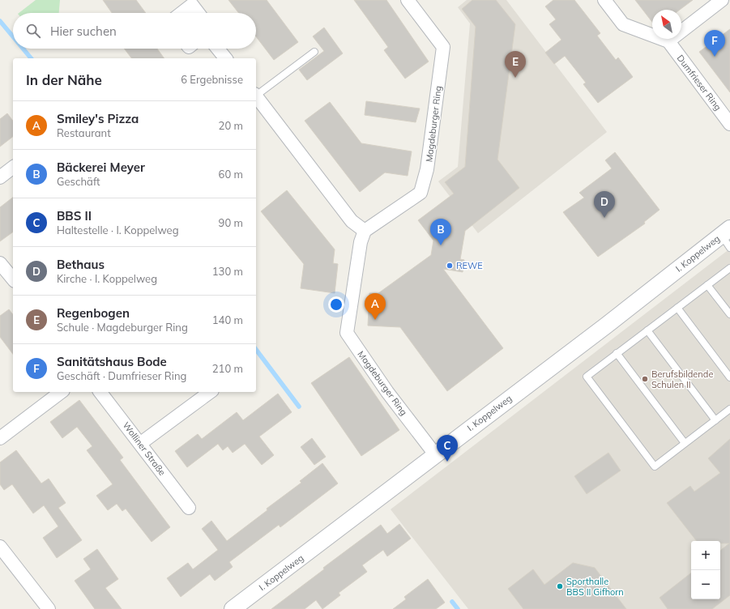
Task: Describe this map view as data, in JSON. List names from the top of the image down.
{
  "streets": {
    "street": [
      "Dumfrieser Ring",
      "Magdeburger Ring",
      "I. Koppelweg",
      "Wolliner Straße"
    ]
  },
  "crossings": [
    ["Magdeburger Ring", "I. Koppelweg"]
  ],
  "places": ["REWE", "Berufsbildende Schulen II", "Sporthalle BBS II Gifhorn"],
  "north": "top left",
  "page": {
    "search": "Hier suchen",
    "pins": [
      "F",
      "E",
      "D",
      "B",
      "A",
      "C"
    ],
    "heading": ["In der Nähe", "6 Ergebnisse"],
    "list": [
      {
        "mark": "A",
        "name": "Smiley's Pizza",
        "note": "Restaurant",
        "value": "20 m"
      },
      {
        "mark": "B",
        "name": "Bäckerei Meyer",
        "note": "Geschäft",
        "value": "60 m"
      },
      {
        "mark": "C",
        "name": "BBS II",
        "note": "Haltestelle · I. Koppelweg",
        "value": "90 m"
      },
      {
        "mark": "D",
        "name": "Bethaus",
        "note": "Kirche · I. Koppelweg",
        "value": "130 m"
      },
      {
        "mark": "E",
        "name": "Regenbogen",
        "note": "Schule · Magdeburger Ring",
        "value": "140 m"
      },
      {
        "mark": "F",
        "name": "Sanitätshaus Bode",
        "note": "Geschäft · Dumfrieser Ring",
        "value": "210 m"
      }
    ],
    "map_buttons": ["+", "−"]
  }
}
